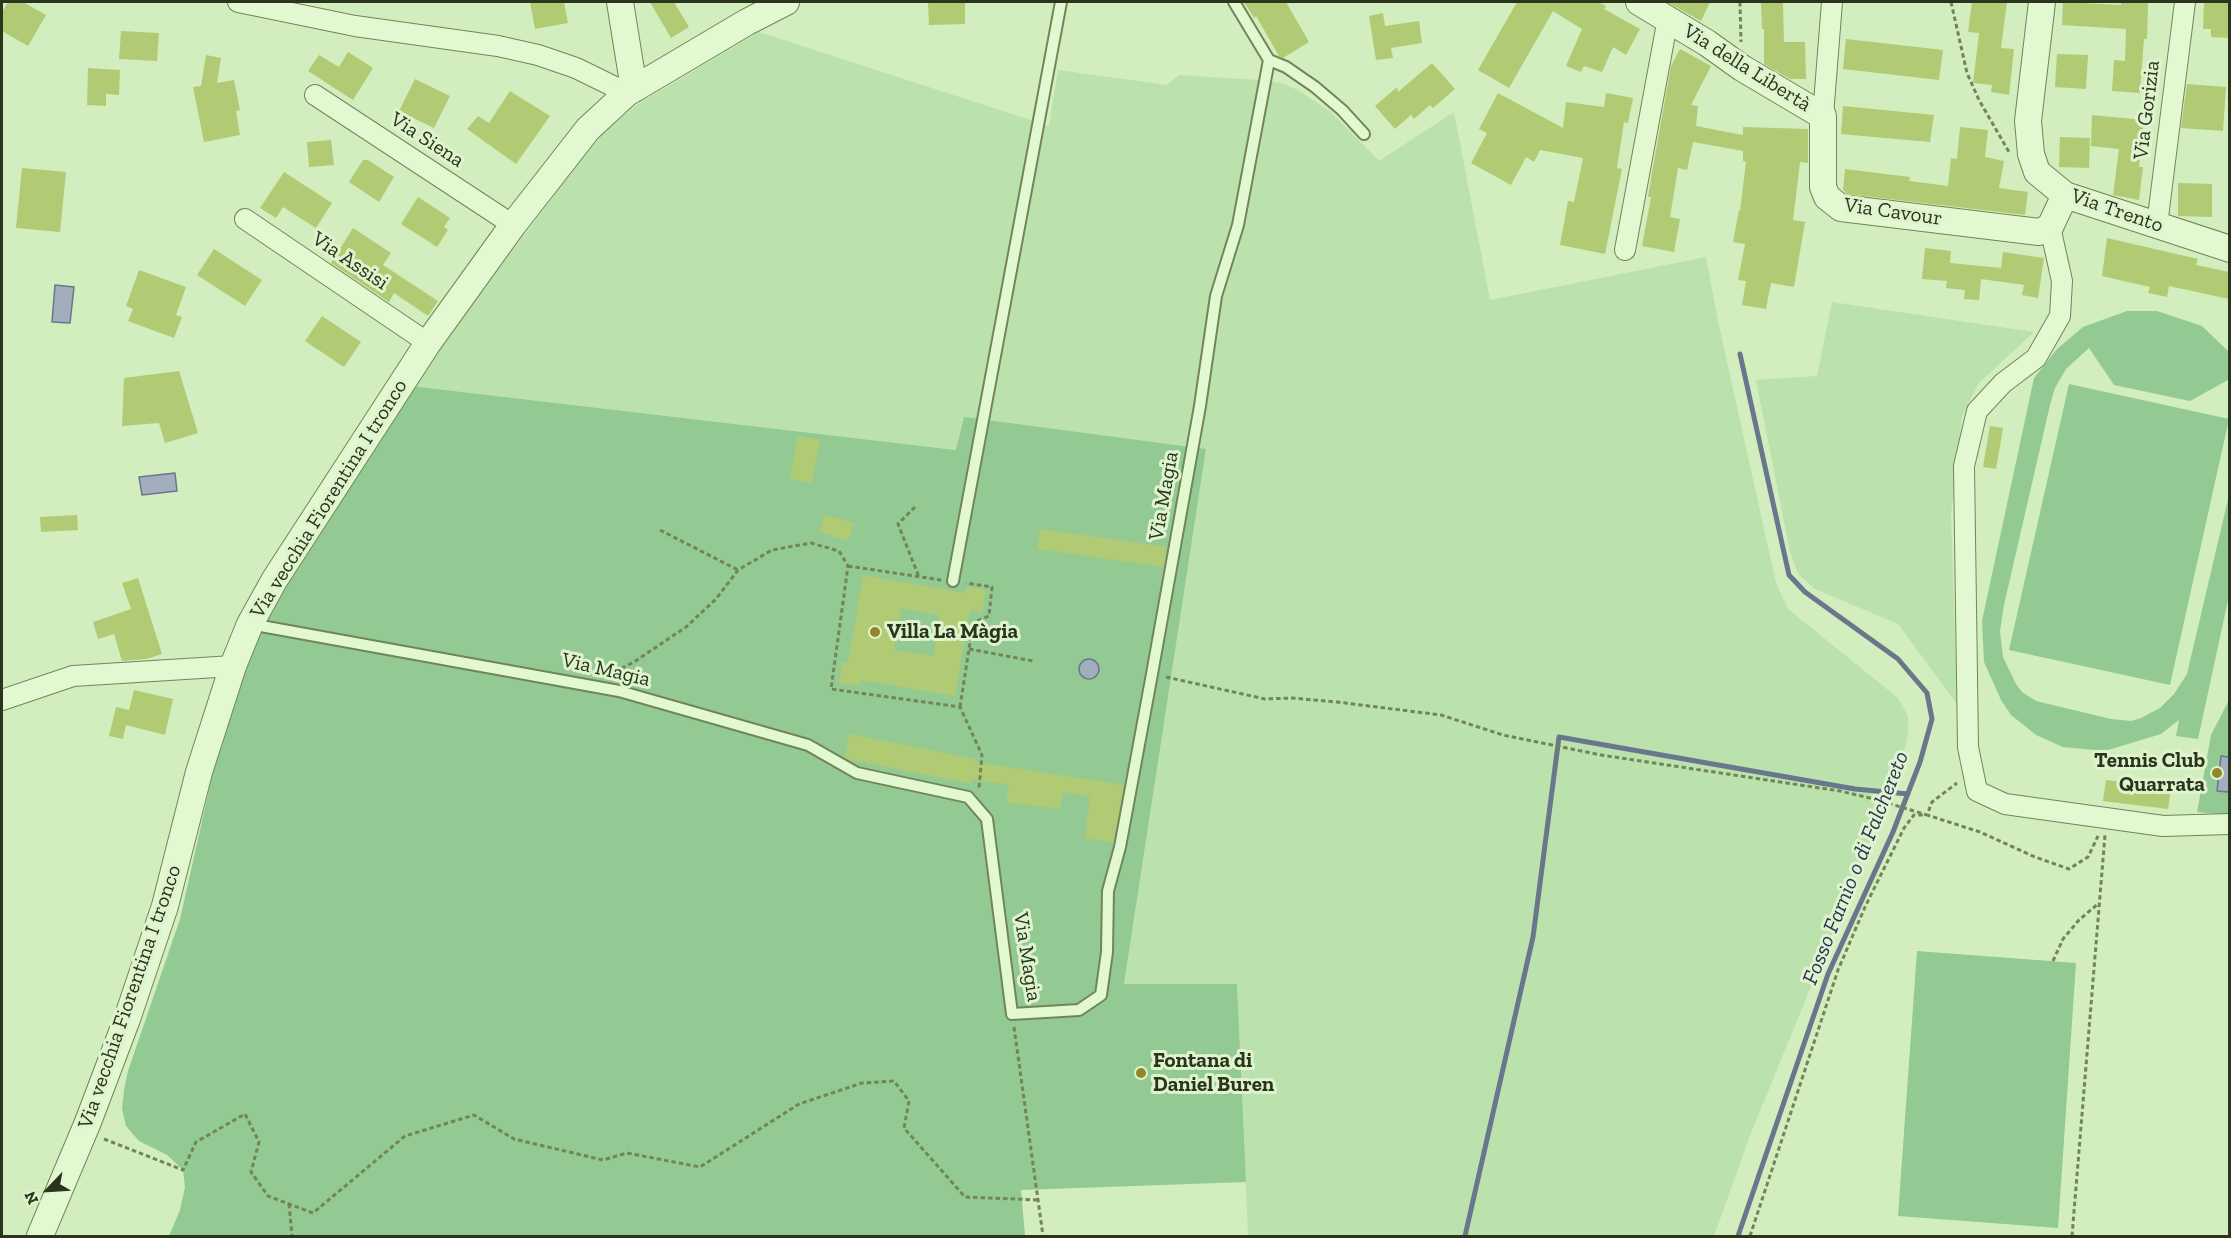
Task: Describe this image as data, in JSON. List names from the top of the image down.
{
  "streets": {
    "street": [
      "Via della Libertà",
      "Via Gorizia",
      "Via Siena",
      "Via Trento",
      "Via Cavour",
      "Via Assisi",
      "Via vecchia Fiorentina I tronco"
    ],
    "lane": ["Via Magia"]
  },
  "crossings": [
    ["Via della Libertà", "Via Cavour"],
    ["Via Gorizia", "Via Trento"],
    ["Via Siena", "Via vecchia Fiorentina I tronco"],
    ["Via Assisi", "Via vecchia Fiorentina I tronco"],
    ["Via Magia", "Via vecchia Fiorentina I tronco"]
  ],
  "water": ["Fosso Farnio o di Falchereto"],
  "places": ["Villa La Màgia", "Tennis Club Quarrata", "Fontana di Daniel Buren"],
  "north": "bottom left"
}
